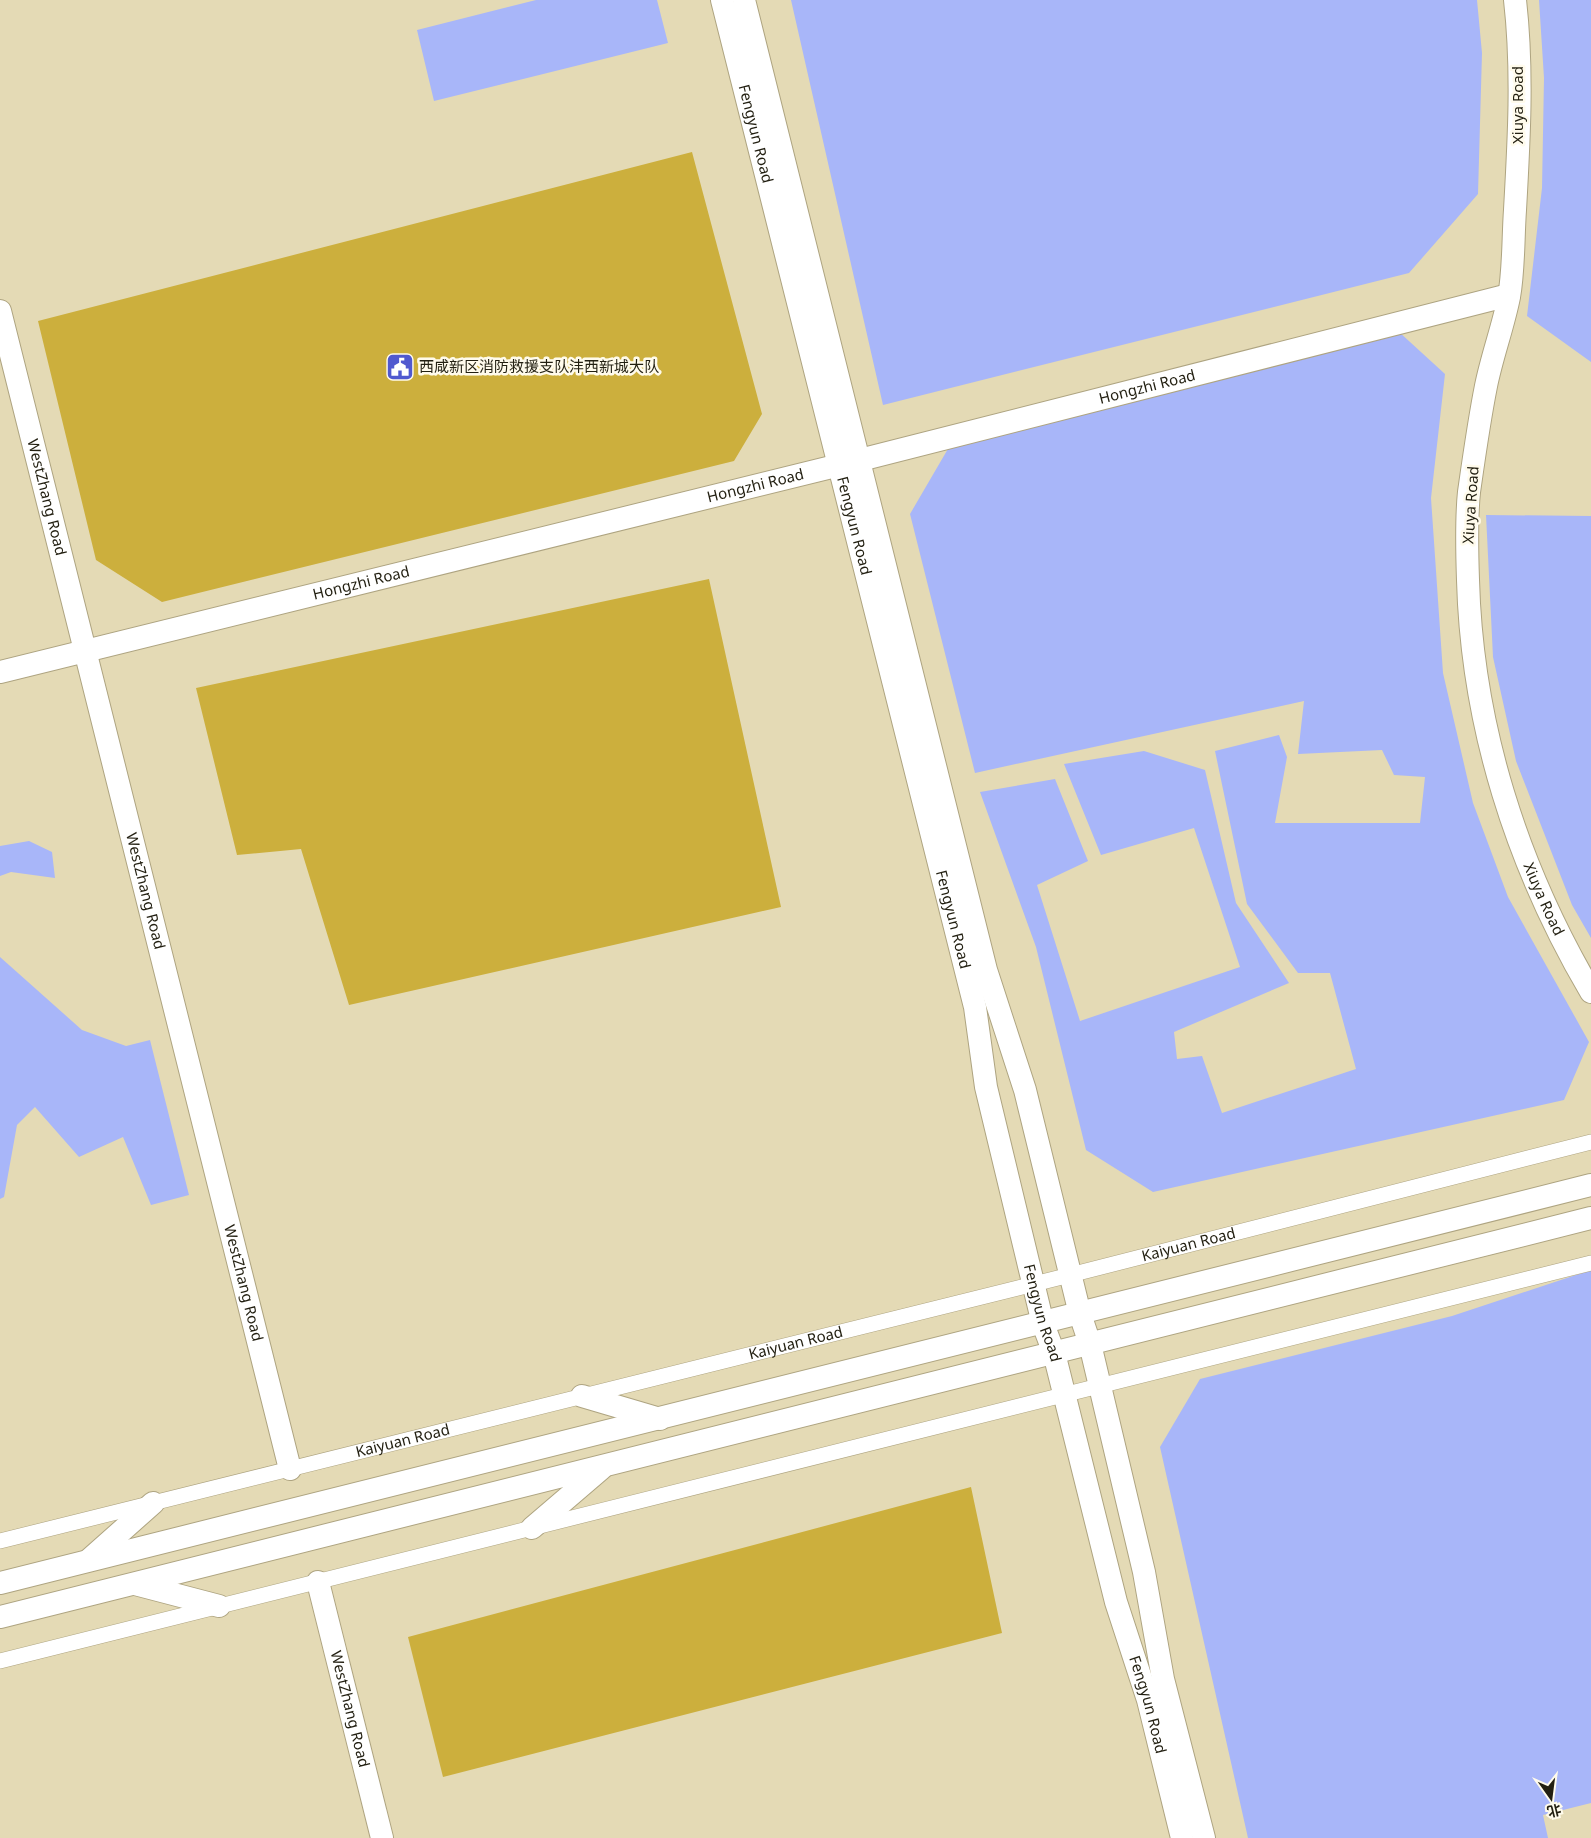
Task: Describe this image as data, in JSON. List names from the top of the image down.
{
  "streets": {
    "street": [
      "Xiuya Road",
      "Fengyun Road",
      "Hongzhi Road",
      "WestZhang Road",
      "Kaiyuan Road"
    ]
  },
  "crossings": [
    ["Xiuya Road", "Hongzhi Road"],
    ["Fengyun Road", "Hongzhi Road"],
    ["Fengyun Road", "Kaiyuan Road"],
    ["Hongzhi Road", "WestZhang Road"],
    ["WestZhang Road", "Kaiyuan Road"]
  ],
  "places": {
    "public building": ["西咸新区消防救援支队沣西新城大队"]
  },
  "north": "bottom"
}
